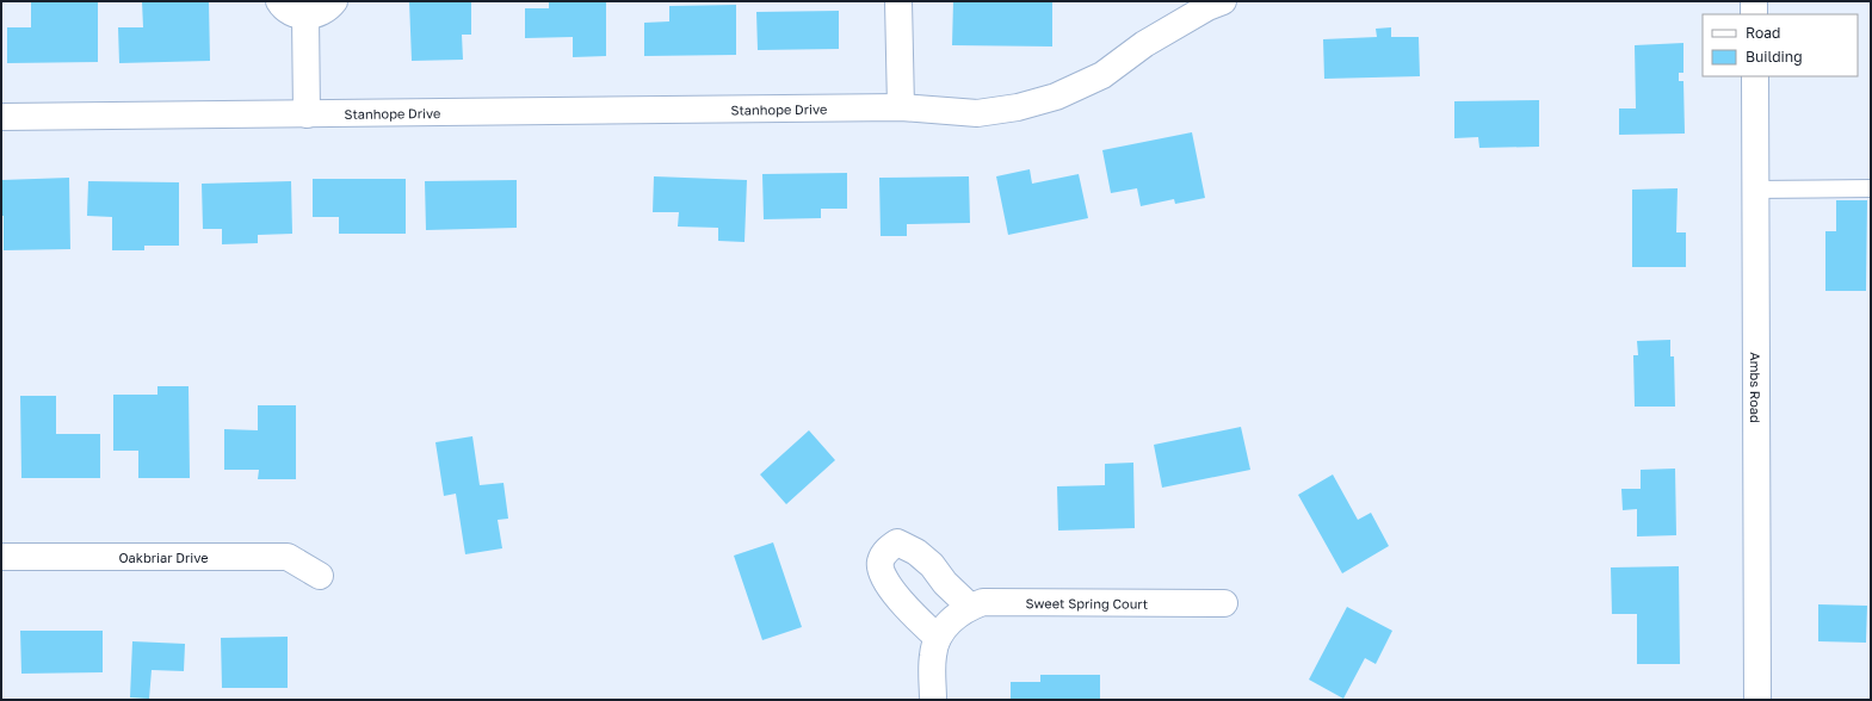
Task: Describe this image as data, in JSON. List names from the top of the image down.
{
  "streets": {
    "street": [
      "Stanhope Drive",
      "Ambs Road",
      "Oakbriar Drive",
      "Sweet Spring Court"
    ]
  },
  "legend": ["Road", "Building"]
}
